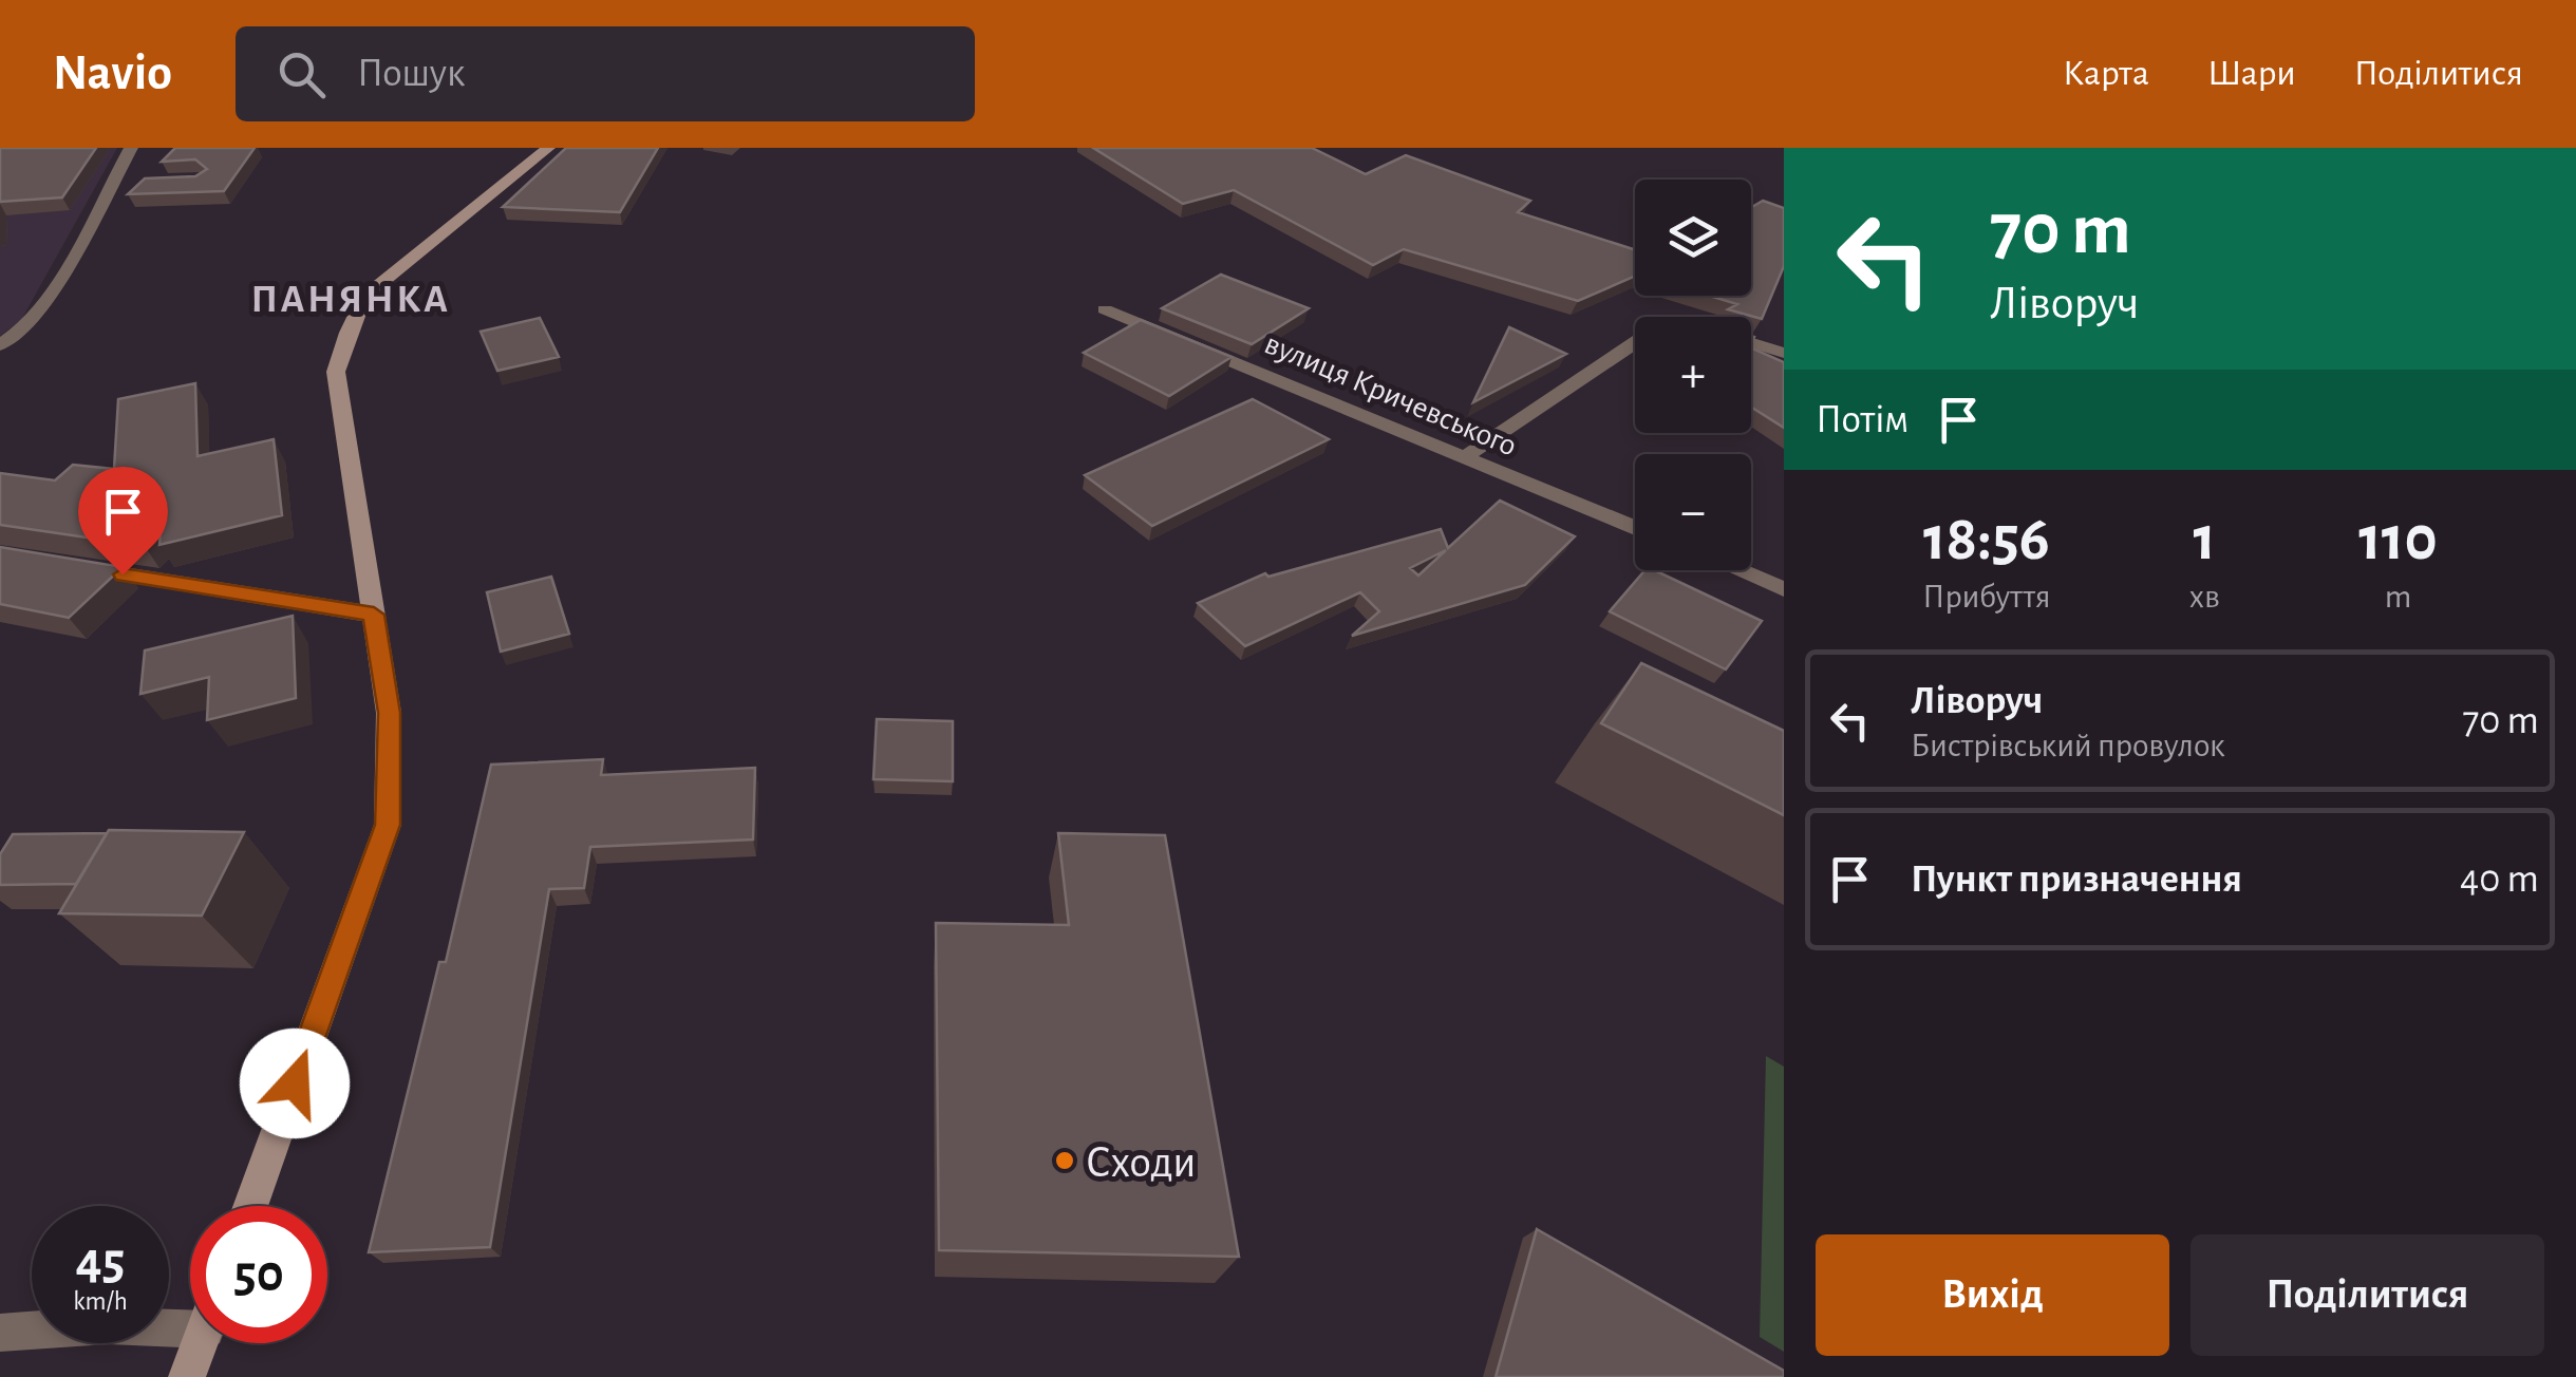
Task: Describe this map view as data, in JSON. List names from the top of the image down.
{
  "streets": {
    "street": ["вулиця Кричевського"]
  },
  "districts": ["ПАНЯНКА"],
  "places": ["Сходи"],
  "page": {
    "header": "Navio",
    "search": "Пошук",
    "nav": ["Карта", "Шари", "Поділитися"],
    "turn": ["70 m", "Ліворуч"],
    "map_buttons": ["+", "−"],
    "then": "Потім",
    "eta": [
      "18:56",
      "Прибуття",
      "1",
      "хв",
      "110",
      "m"
    ],
    "list": [
      {
        "name": "Ліворуч",
        "note": "Бистрівський провулок",
        "value": "70 m"
      },
      {
        "name": "Пункт призначення",
        "value": "40 m"
      }
    ],
    "speed": "45 km/h",
    "limit": "50",
    "buttons": ["Вихід", "Поділитися"]
  }
}
